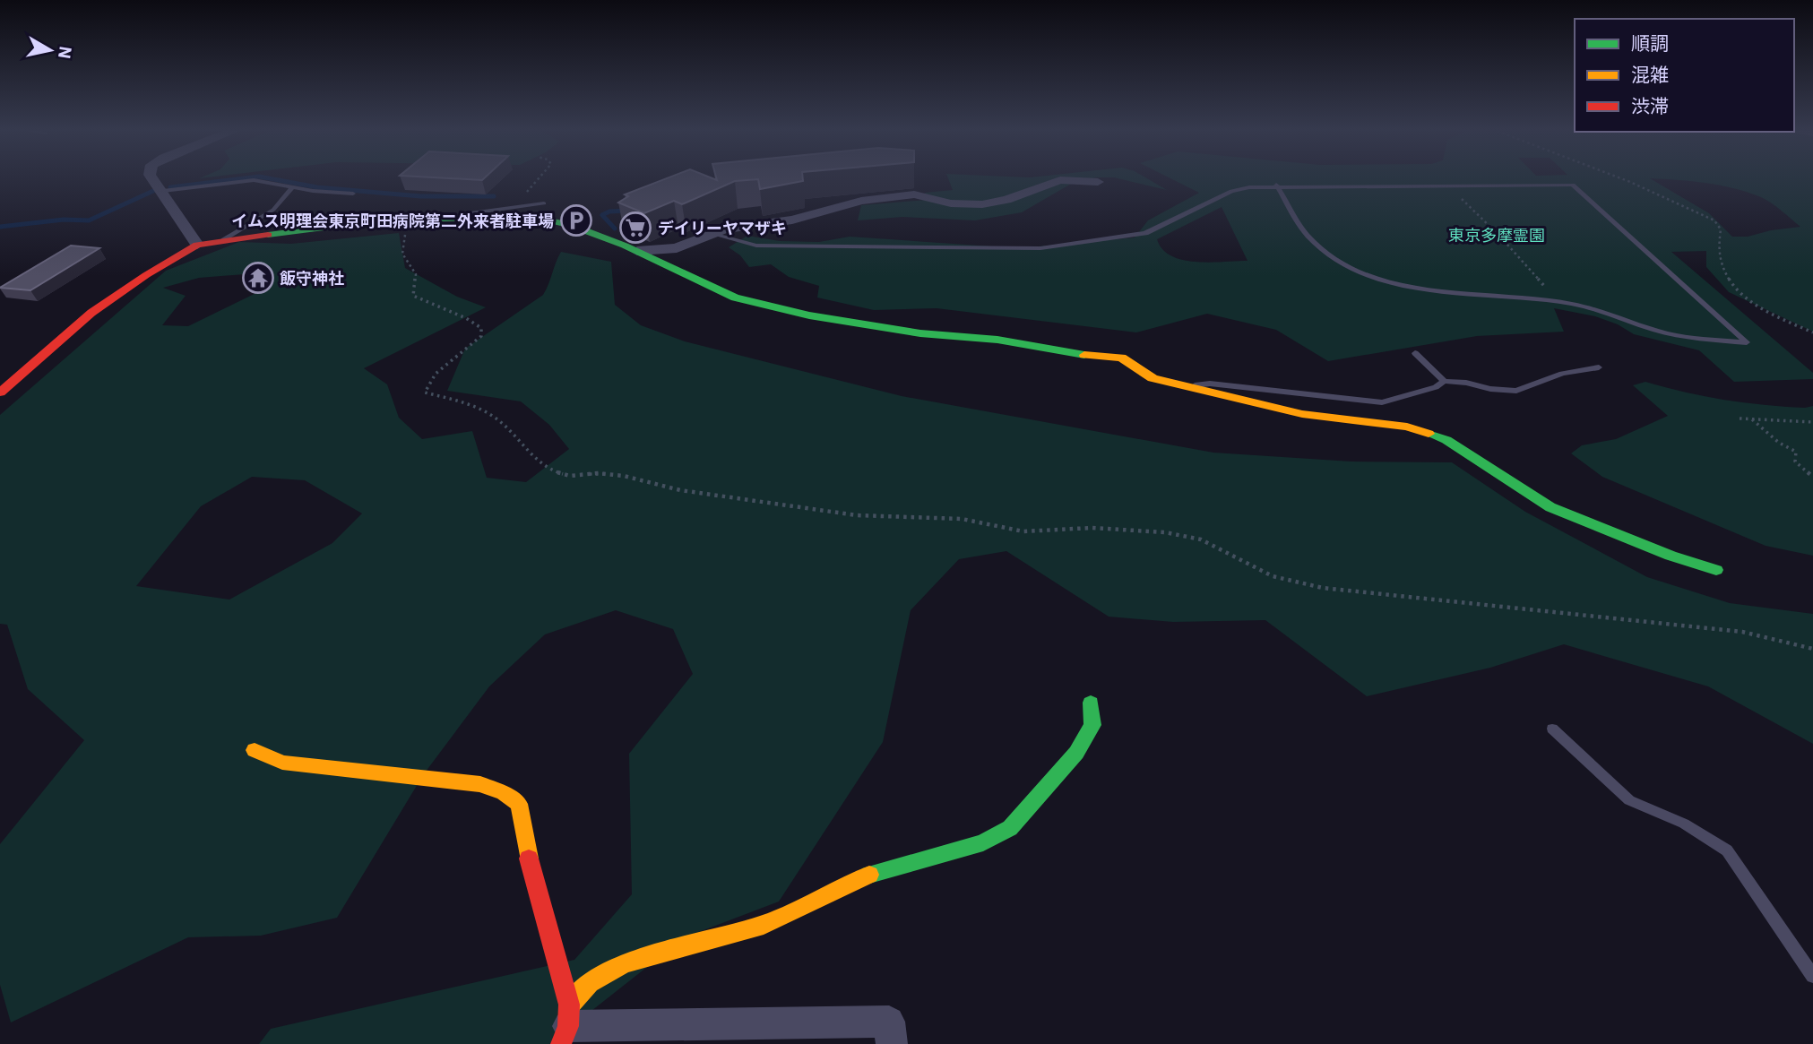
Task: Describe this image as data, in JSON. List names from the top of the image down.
{
  "parks": ["東京多摩霊園"],
  "places": {
    "parking": ["イムス明理会東京町田病院第二外来者駐車場"],
    "supermarket": ["デイリーヤマザキ"],
    "temple": ["飯守神社"]
  },
  "legend": ["順調", "混雑", "渋滞"],
  "north": "right"
}
